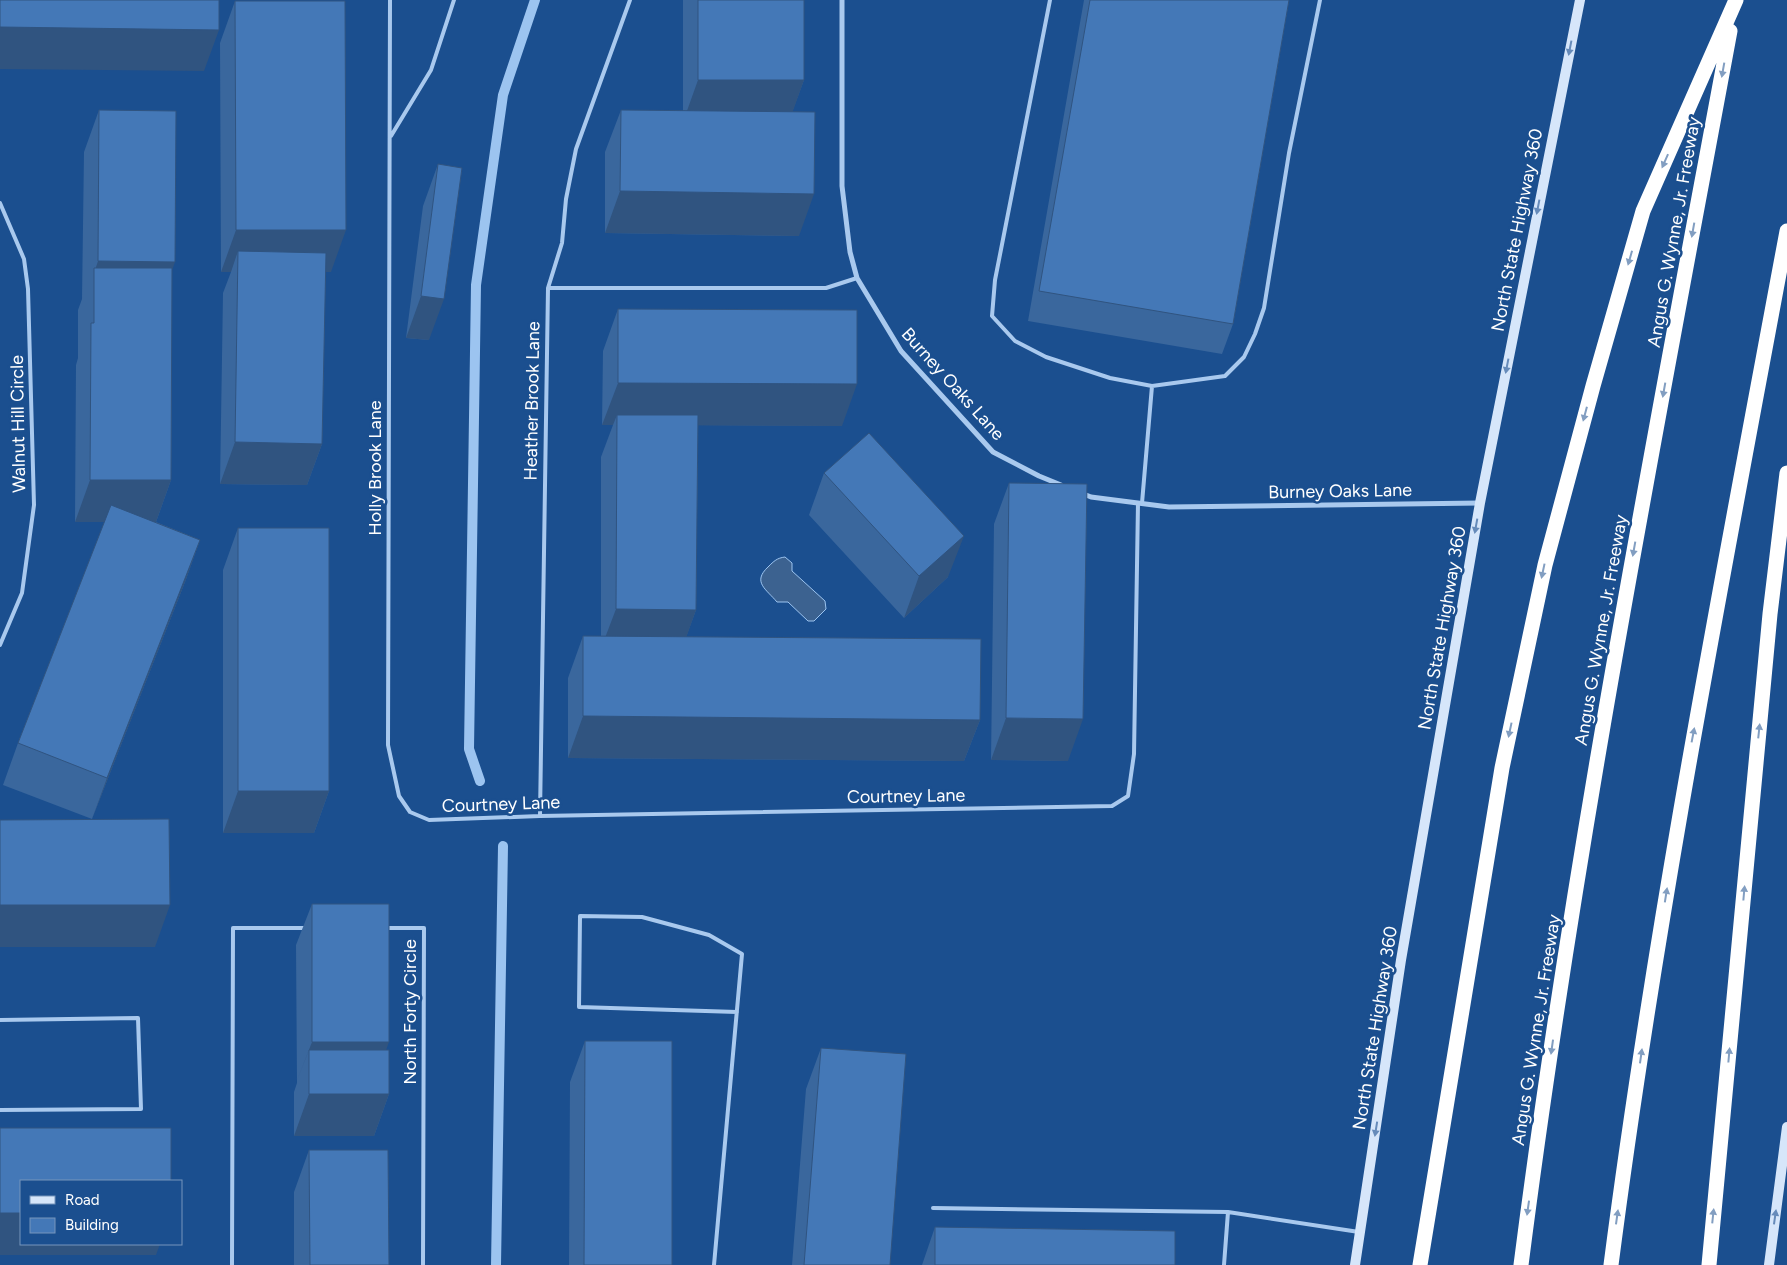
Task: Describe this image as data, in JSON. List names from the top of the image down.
{
  "streets": {
    "highway": ["Angus G. Wynne, Jr. Freeway"],
    "main road": ["North State Highway 360"],
    "street": ["Burney Oaks Lane"],
    "lane": [
      "Heather Brook Lane",
      "Walnut Hill Circle",
      "Holly Brook Lane",
      "Courtney Lane",
      "North Forty Circle"
    ]
  },
  "crossings": [
    ["North State Highway 360", "Burney Oaks Lane"],
    ["Burney Oaks Lane", "Courtney Lane"],
    ["Heather Brook Lane", "Courtney Lane"],
    ["Holly Brook Lane", "Courtney Lane"]
  ],
  "one_way": ["North State Highway 360"],
  "legend": ["Road", "Building"]
}
